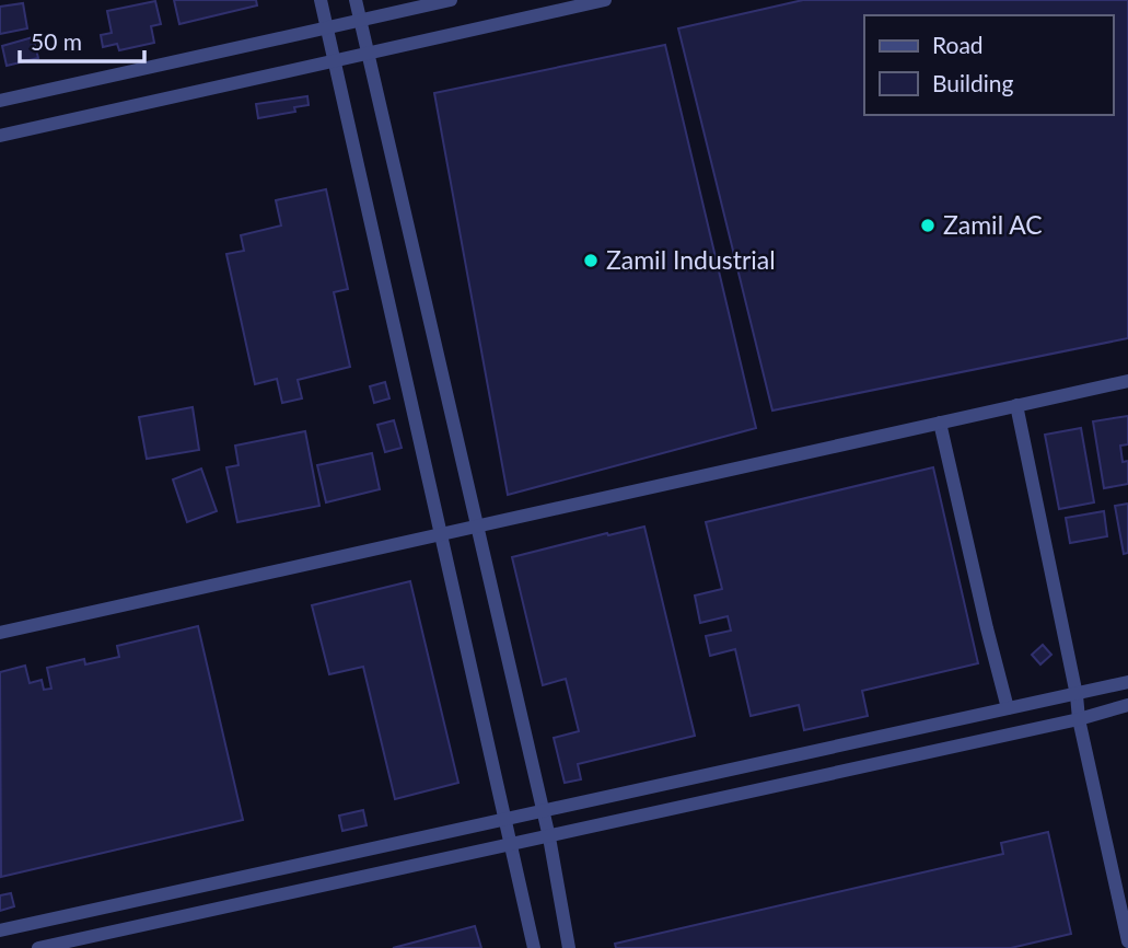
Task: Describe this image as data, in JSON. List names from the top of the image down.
{
  "places": ["Zamil AC", "Zamil Industrial"],
  "legend": ["Road", "Building"],
  "scale_bar": "50 m"
}
